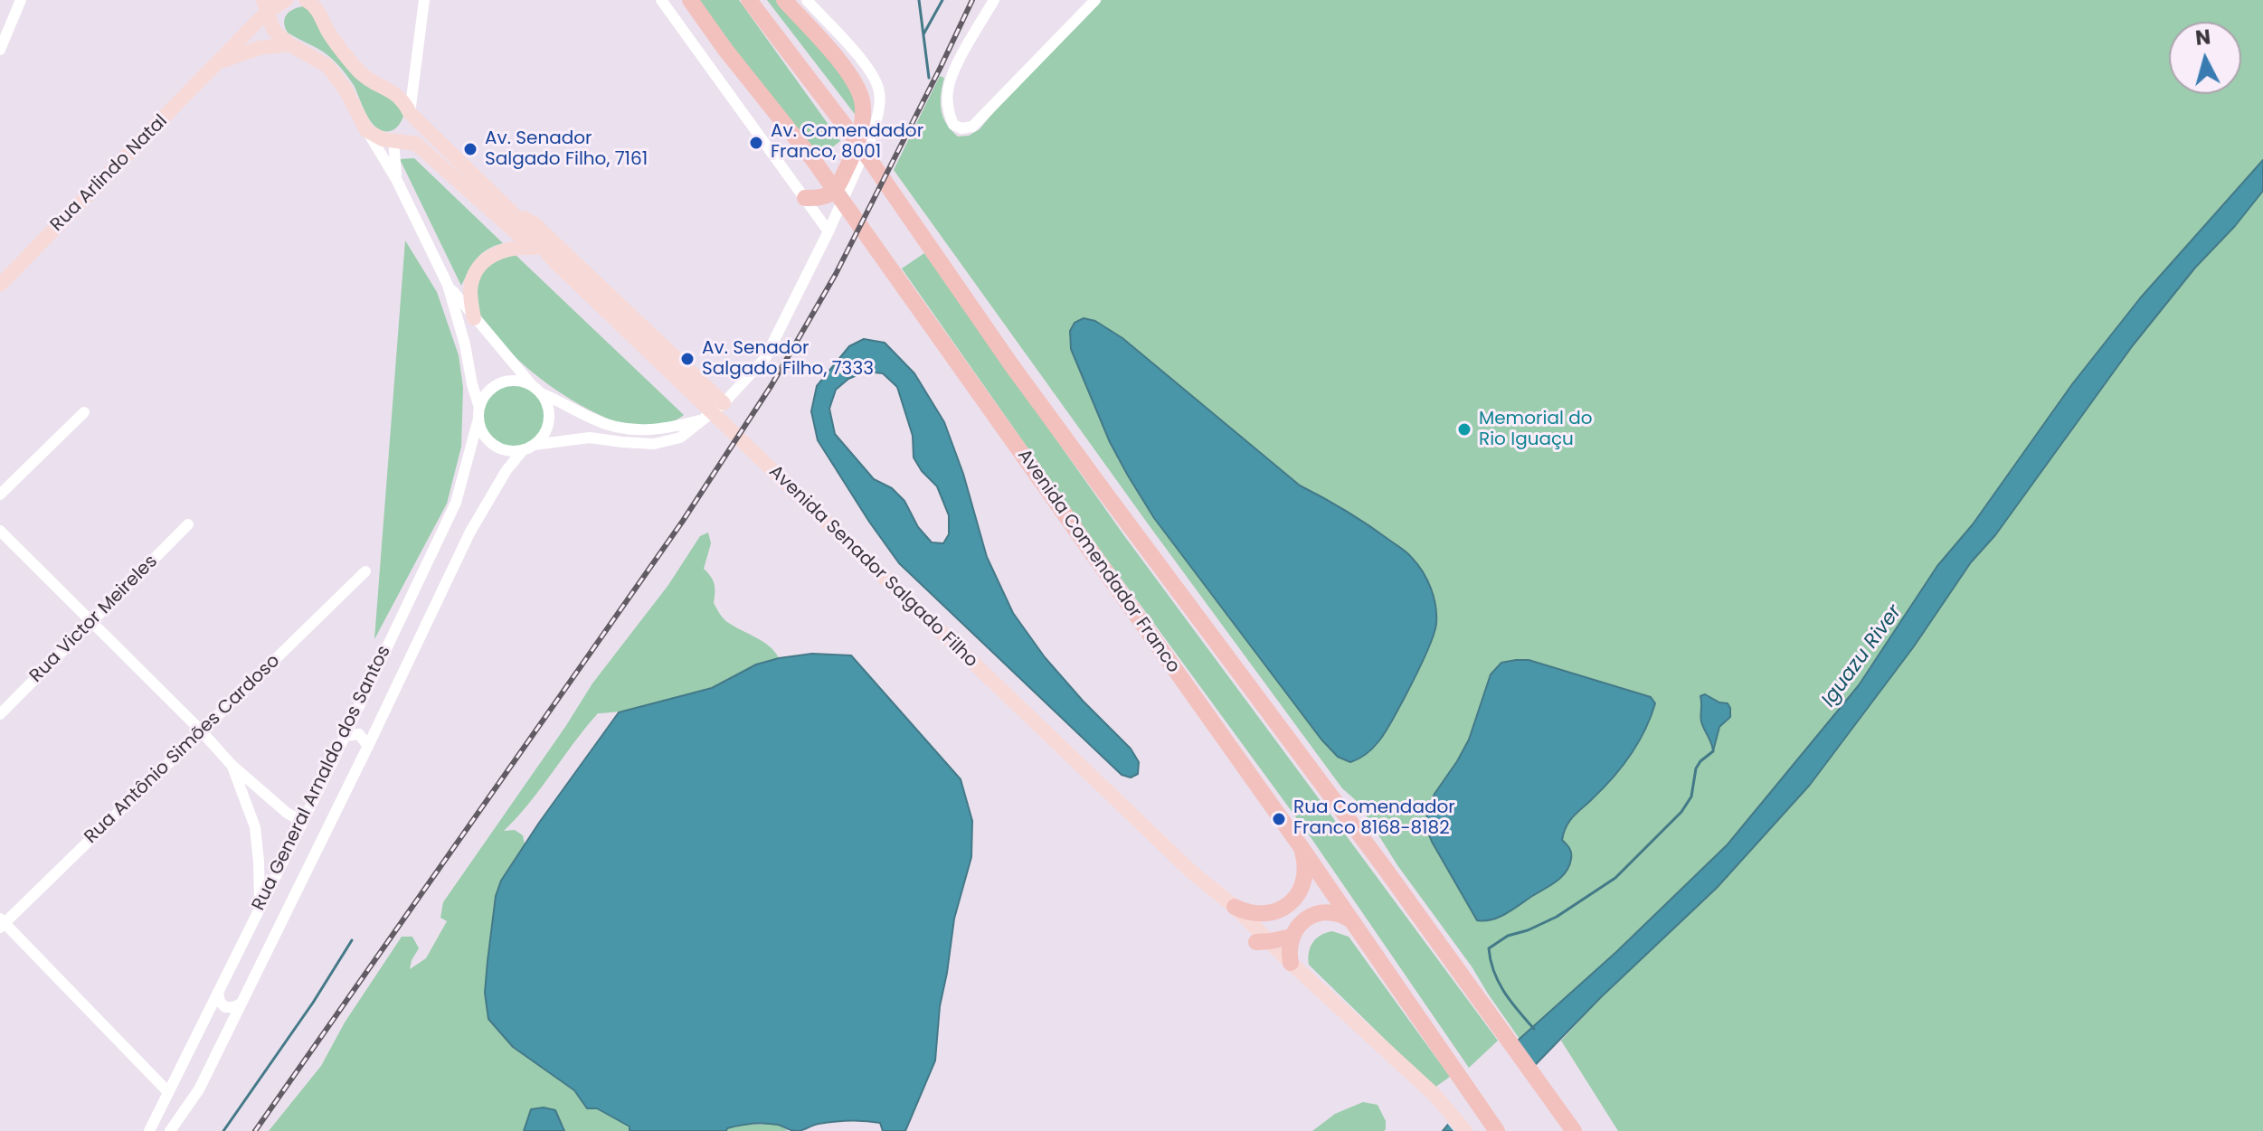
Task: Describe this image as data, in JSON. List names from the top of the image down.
{
  "streets": {
    "highway": ["Avenida Comendador Franco"],
    "main road": ["Rua Arlindo Natal", "Avenida Senador Salgado Filho"],
    "street": ["Rua Victor Meireles", "Rua Antônio Simões Cardoso", "Rua General Arnaldo dos Santos"]
  },
  "water": ["Iguazu River"],
  "places": [
    "Av. Comendador Franco, 8001",
    "Av. Senador Salgado Filho, 7161",
    "Av. Senador Salgado Filho, 7333",
    "Memorial do Rio Iguaçu",
    "Rua Comendador Franco 8168-8182"
  ],
  "north": "top"
}
